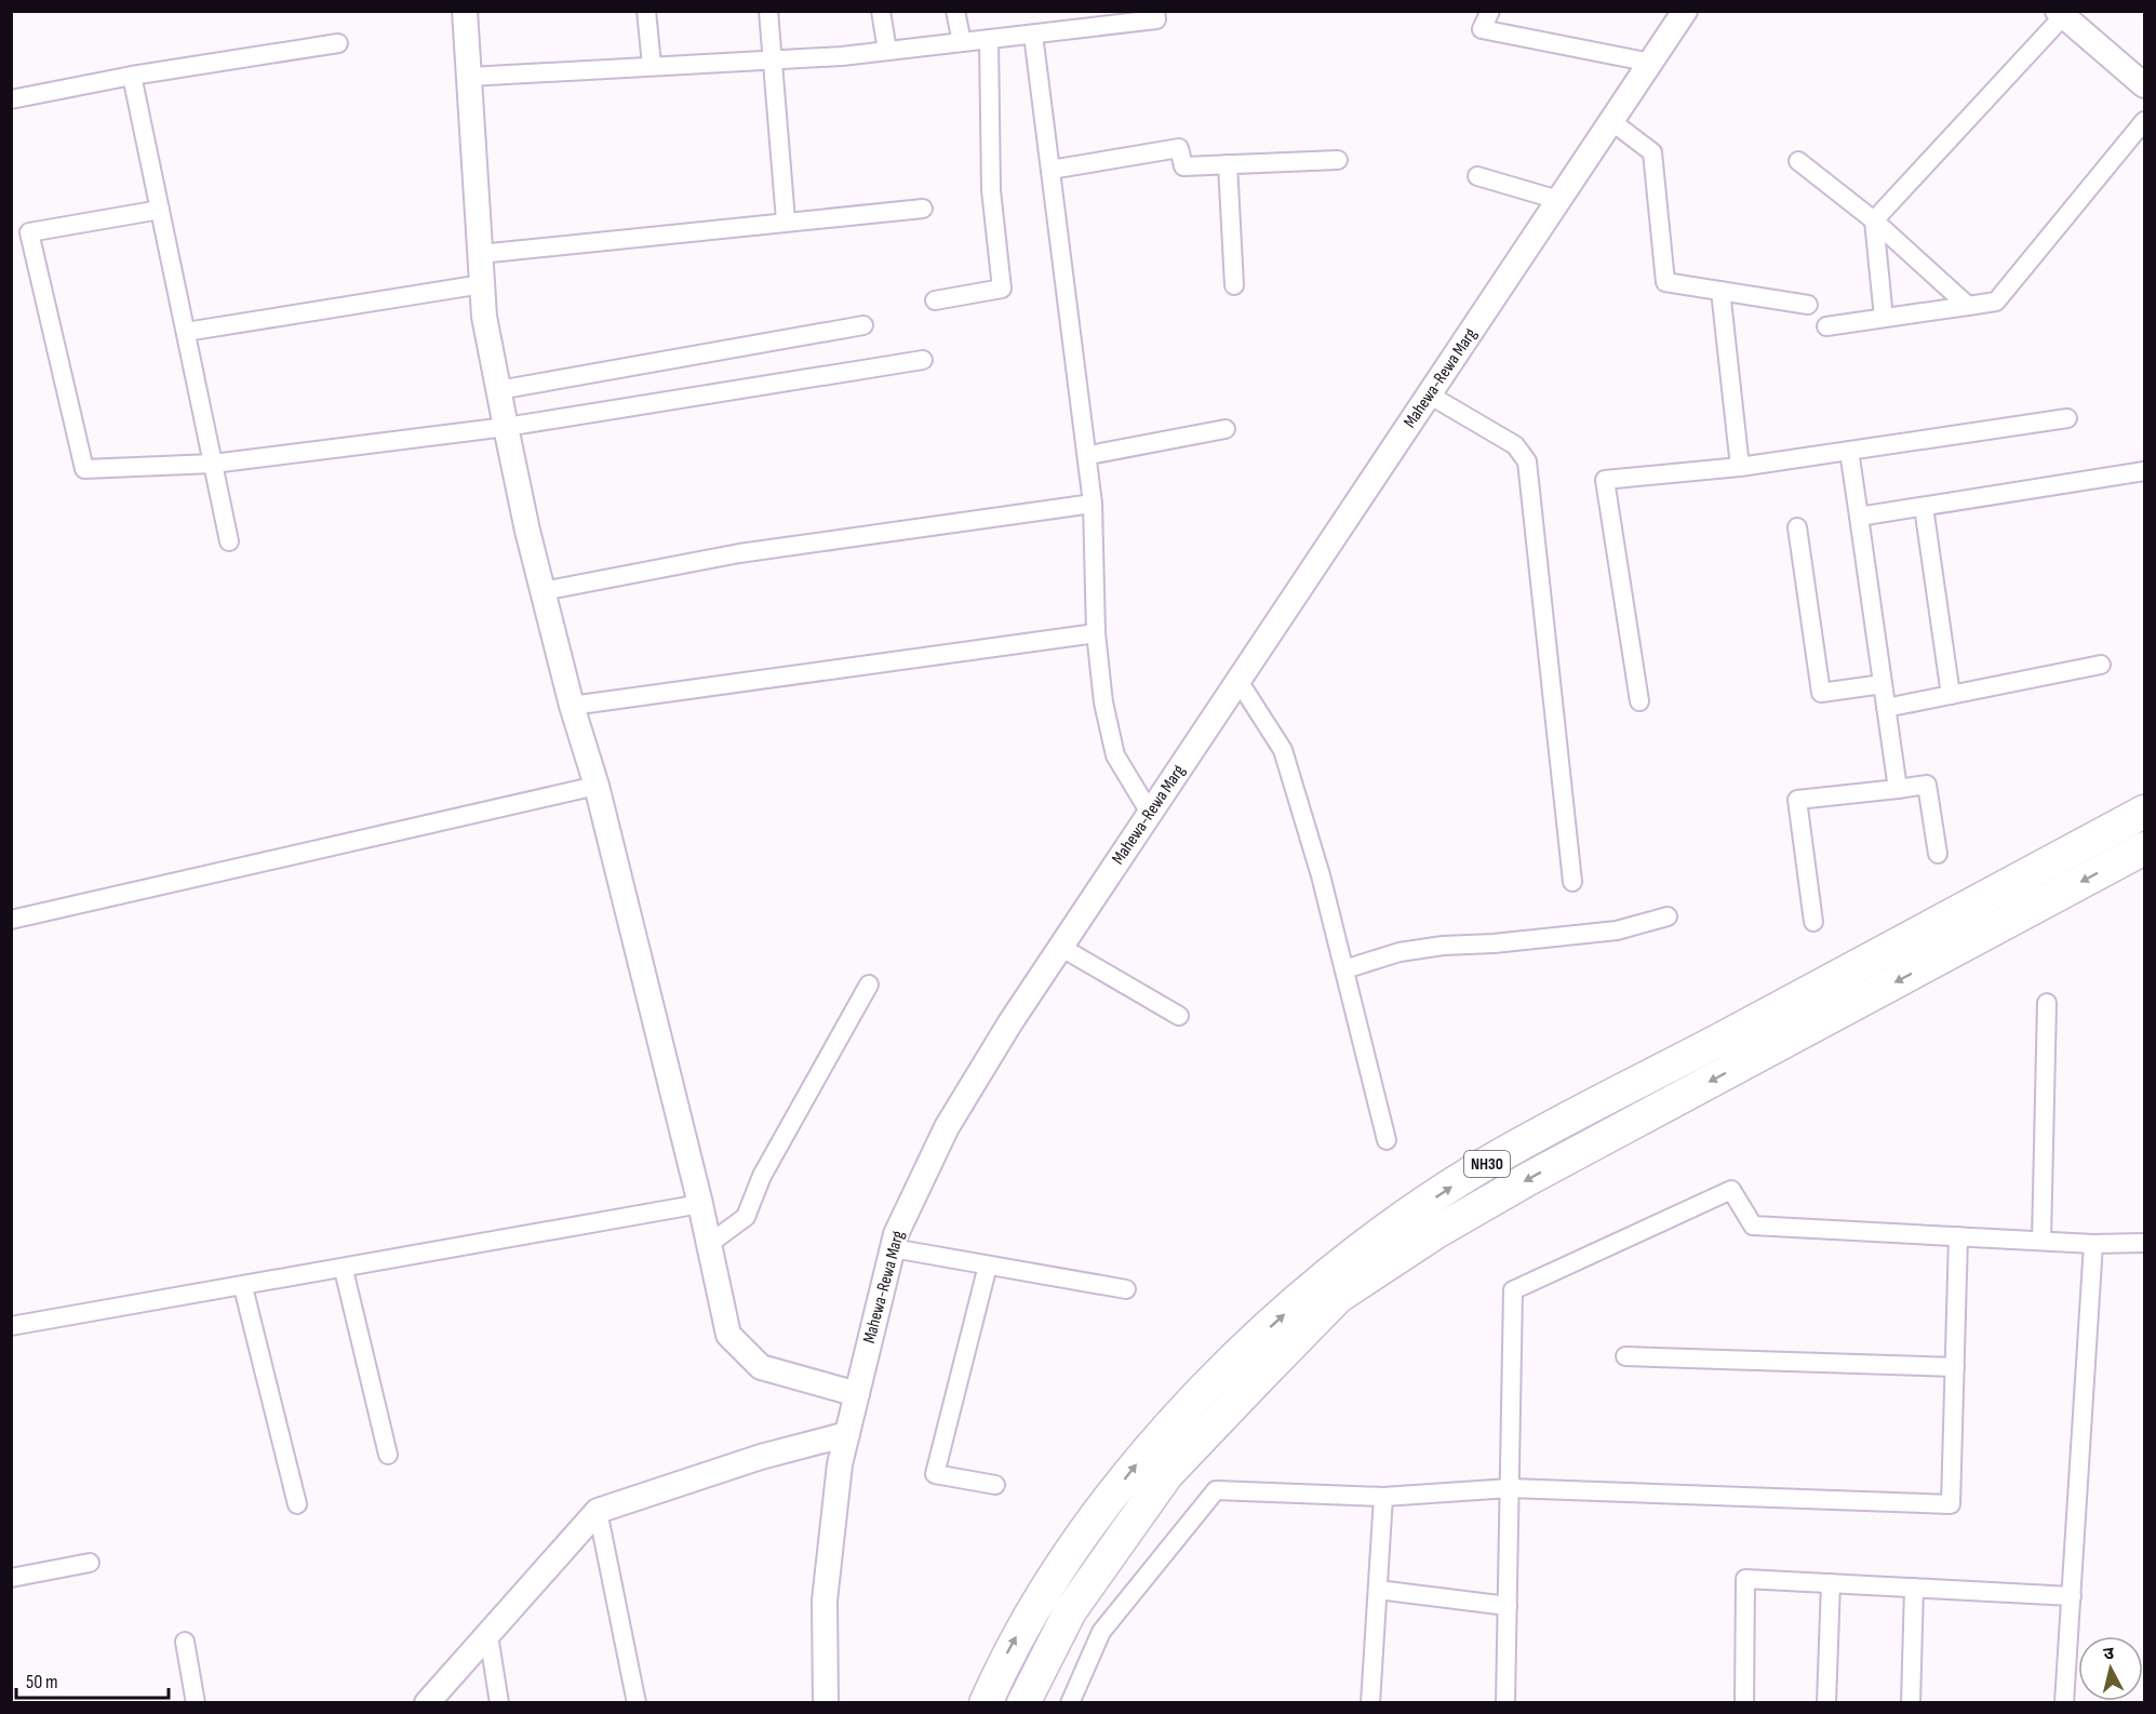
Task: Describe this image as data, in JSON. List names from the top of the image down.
{
  "streets": {
    "highway": ["NH30"],
    "street": ["Mahewa-Rewa Marg"]
  },
  "scale_bar": "50 m",
  "north": "top"
}
